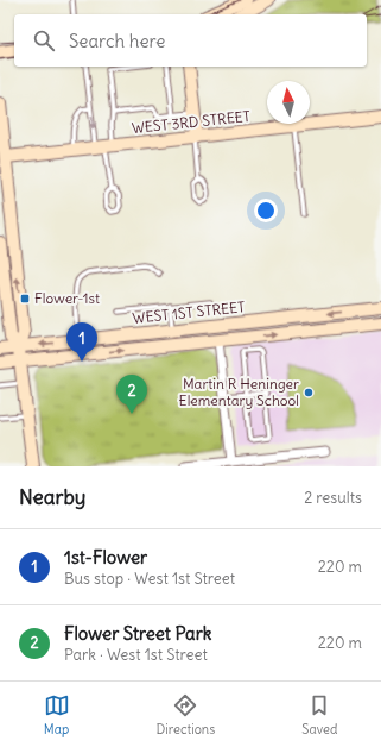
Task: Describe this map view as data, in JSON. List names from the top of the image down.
{
  "streets": {
    "main road": ["WEST 3RD STREET", "WEST 1ST STREET"]
  },
  "places": {
    "transit": ["Flower-1st"],
    "other": ["Martin R Heninger Elementary School"]
  },
  "north": "top",
  "page": {
    "search": "Search here",
    "pins": ["1", "2"],
    "heading": ["Nearby", "2 results"],
    "list": [
      {
        "mark": "1",
        "name": "1st-Flower",
        "note": "Bus stop · West 1st Street",
        "value": "220 m"
      },
      {
        "mark": "2",
        "name": "Flower Street Park",
        "note": "Park · West 1st Street",
        "value": "220 m"
      }
    ],
    "nav": ["Map", "Directions", "Saved"]
  }
}
